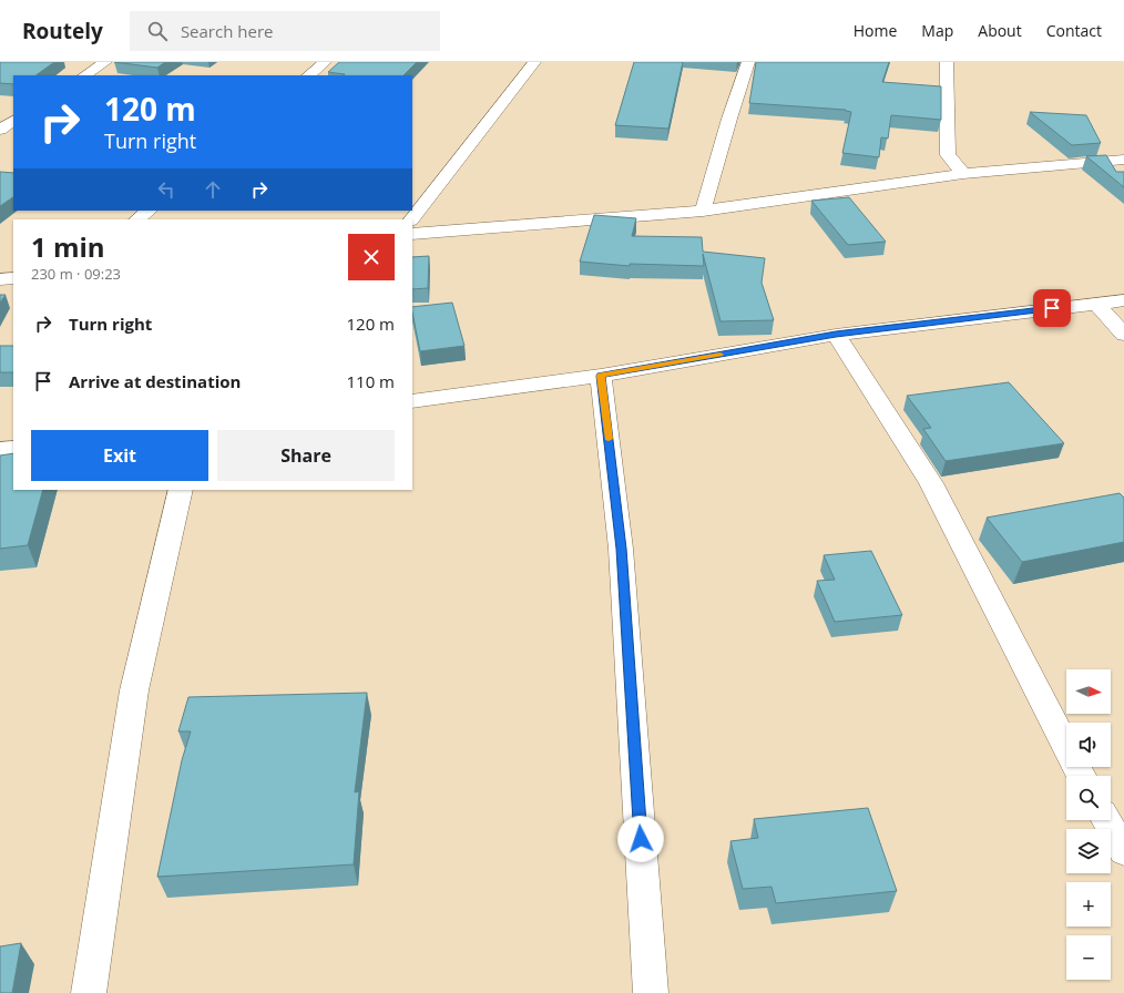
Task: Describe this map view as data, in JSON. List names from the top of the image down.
{
  "north": "right",
  "page": {
    "header": "Routely",
    "search": "Search here",
    "nav": [
      "Home",
      "Map",
      "About",
      "Contact"
    ],
    "turn": ["120 m", "Turn right"],
    "heading": ["1 min", "230 m · 09:23"],
    "list": [
      {
        "name": "Turn right",
        "value": "120 m"
      },
      {
        "name": "Arrive at destination",
        "value": "110 m"
      }
    ],
    "buttons": ["Exit", "Share"],
    "map_buttons": ["+", "−"]
  }
}
